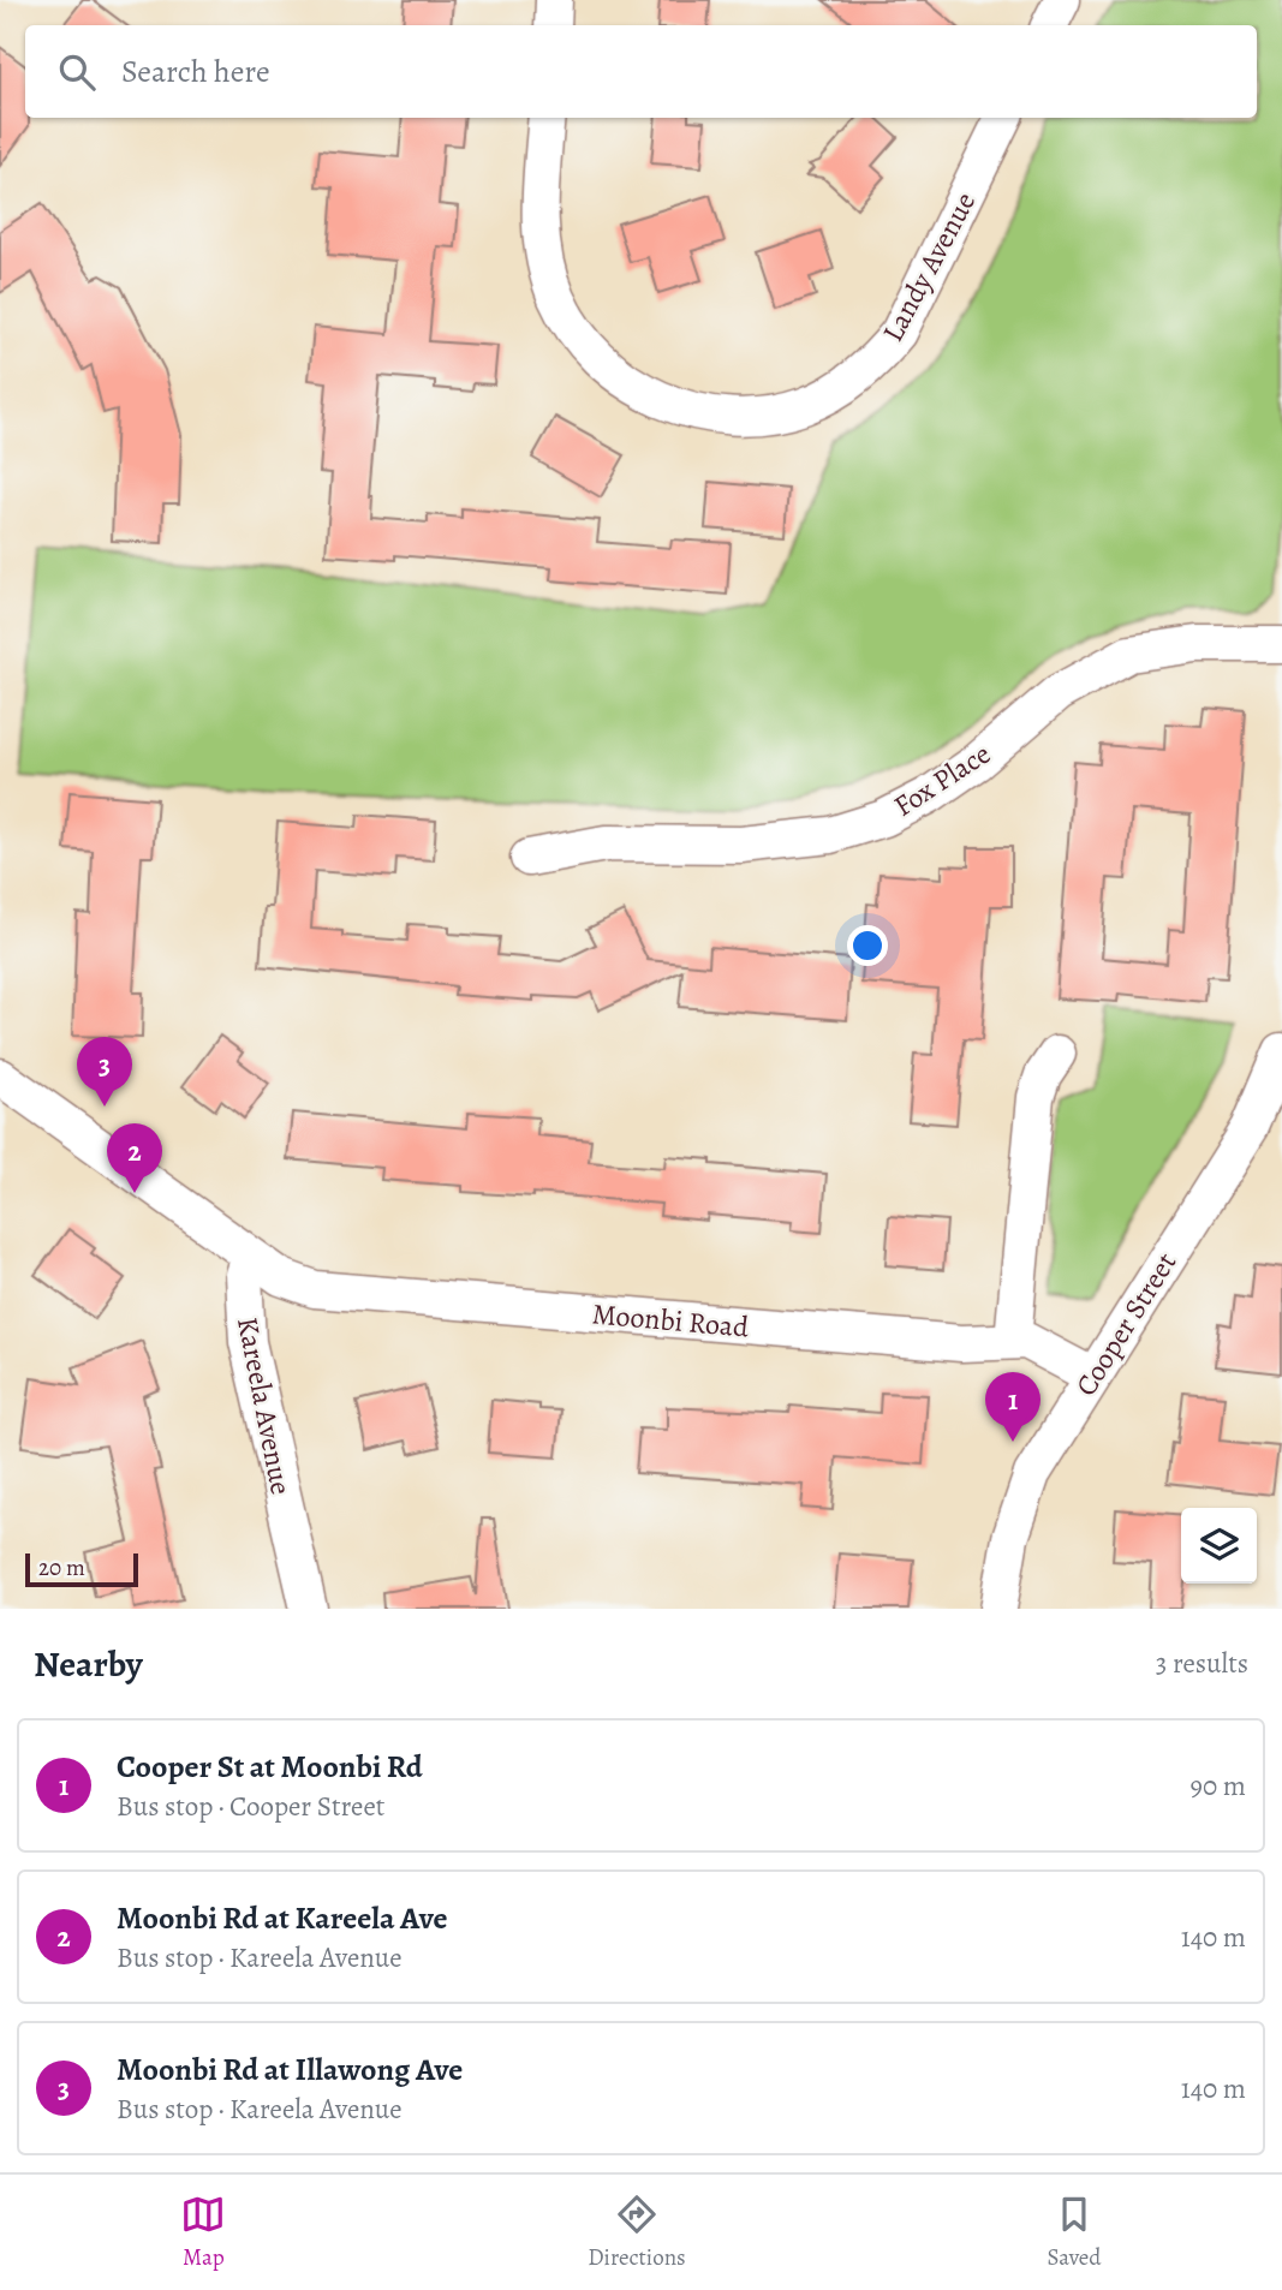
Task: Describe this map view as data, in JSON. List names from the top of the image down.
{
  "streets": {
    "street": [
      "Landy Avenue",
      "Fox Place",
      "Moonbi Road",
      "Cooper Street",
      "Kareela Avenue"
    ]
  },
  "crossings": [
    ["Moonbi Road", "Cooper Street"],
    ["Moonbi Road", "Kareela Avenue"]
  ],
  "scale_bar": "20 m",
  "page": {
    "search": "Search here",
    "pins": ["3", "2", "1"],
    "scale": "20 m",
    "heading": ["Nearby", "3 results"],
    "list": [
      {
        "mark": "1",
        "name": "Cooper St at Moonbi Rd",
        "note": "Bus stop · Cooper Street",
        "value": "90 m"
      },
      {
        "mark": "2",
        "name": "Moonbi Rd at Kareela Ave",
        "note": "Bus stop · Kareela Avenue",
        "value": "140 m"
      },
      {
        "mark": "3",
        "name": "Moonbi Rd at Illawong Ave",
        "note": "Bus stop · Kareela Avenue",
        "value": "140 m"
      }
    ],
    "nav": ["Map", "Directions", "Saved"]
  }
}
